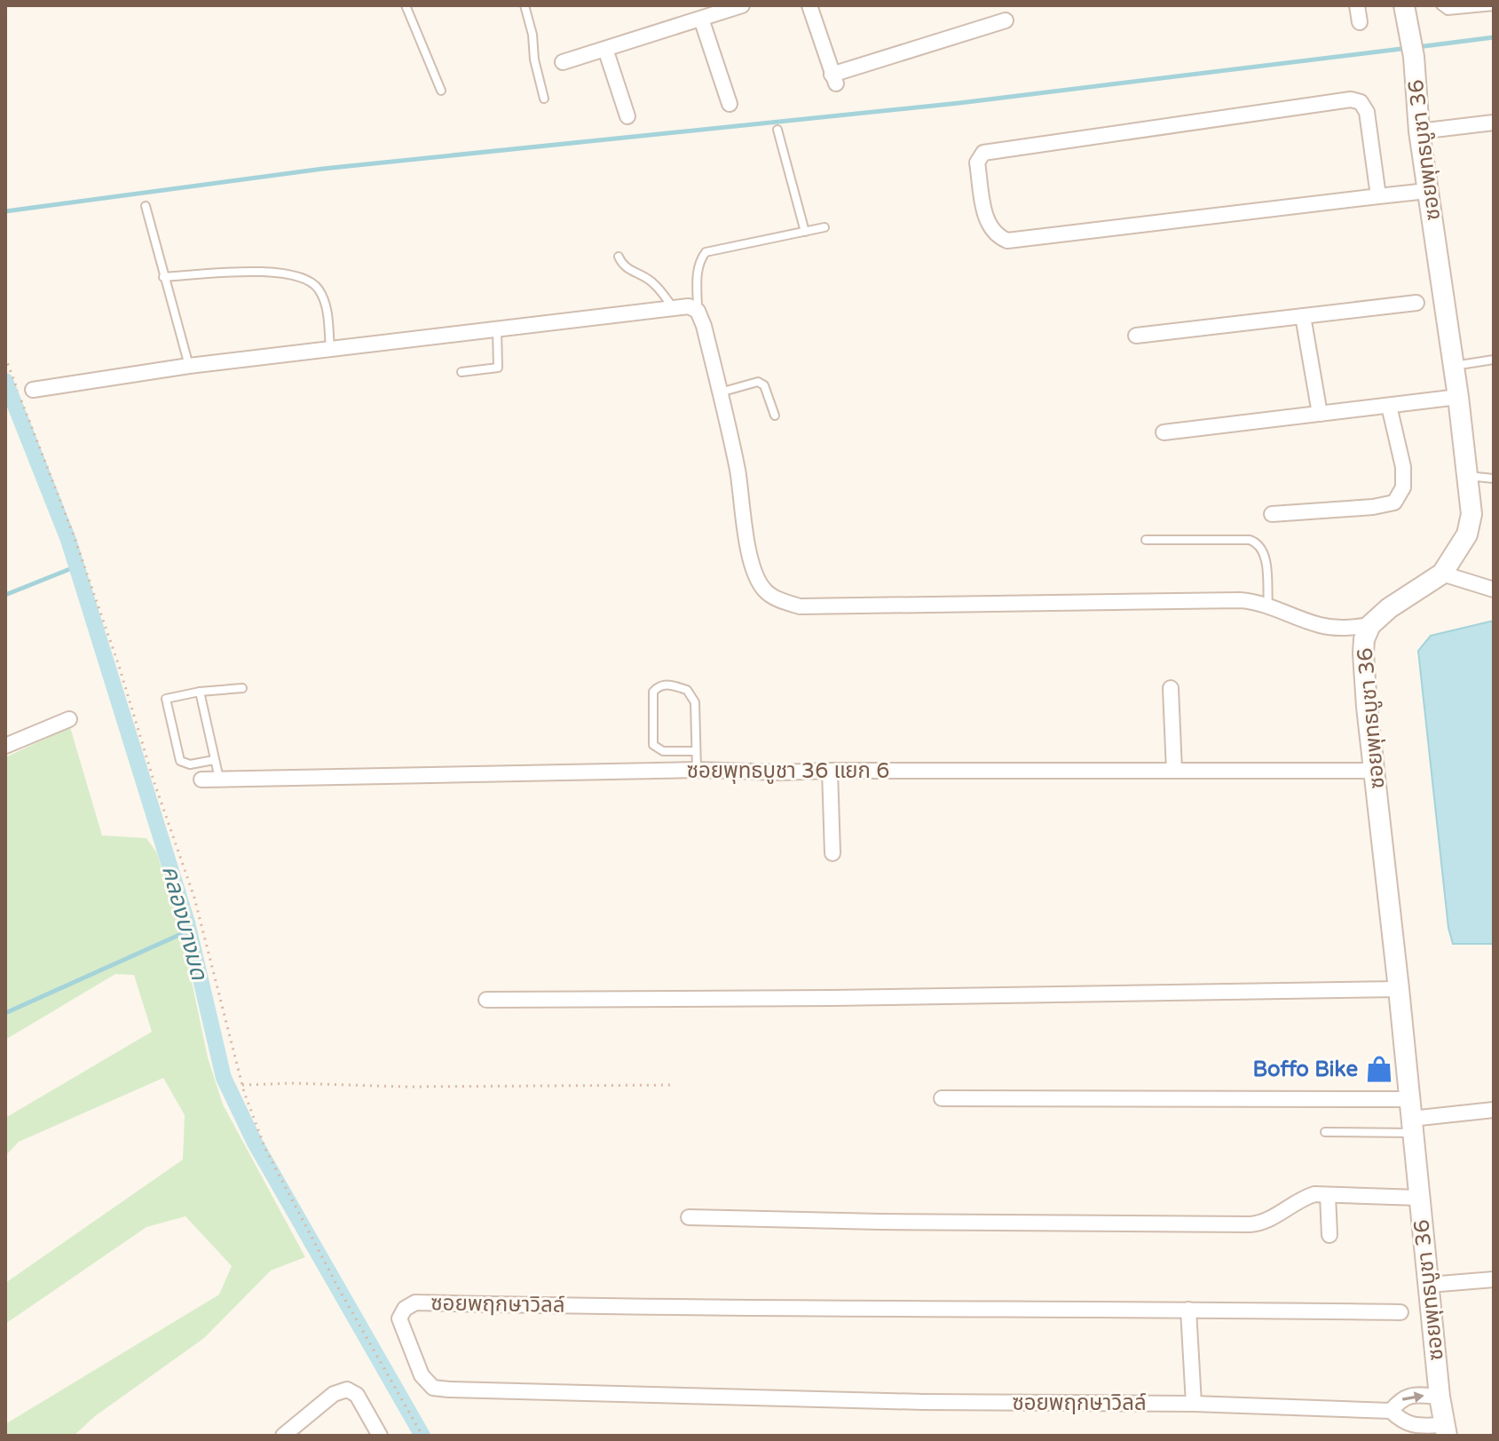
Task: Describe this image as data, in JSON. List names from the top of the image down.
{
  "streets": {
    "street": ["ซอยพุทธบูชา 36", "ซอยพุทธบูชา 36 แยก 6", "ซอยพฤกษาวิลล์"]
  },
  "crossings": [
    ["ซอยพุทธบูชา 36", "ซอยพุทธบูชา 36 แยก 6"],
    ["ซอยพุทธบูชา 36", "ซอยพฤกษาวิลล์"]
  ],
  "water": ["คลองบางมด"],
  "places": {
    "shop": ["Boffo Bike"]
  }
}
